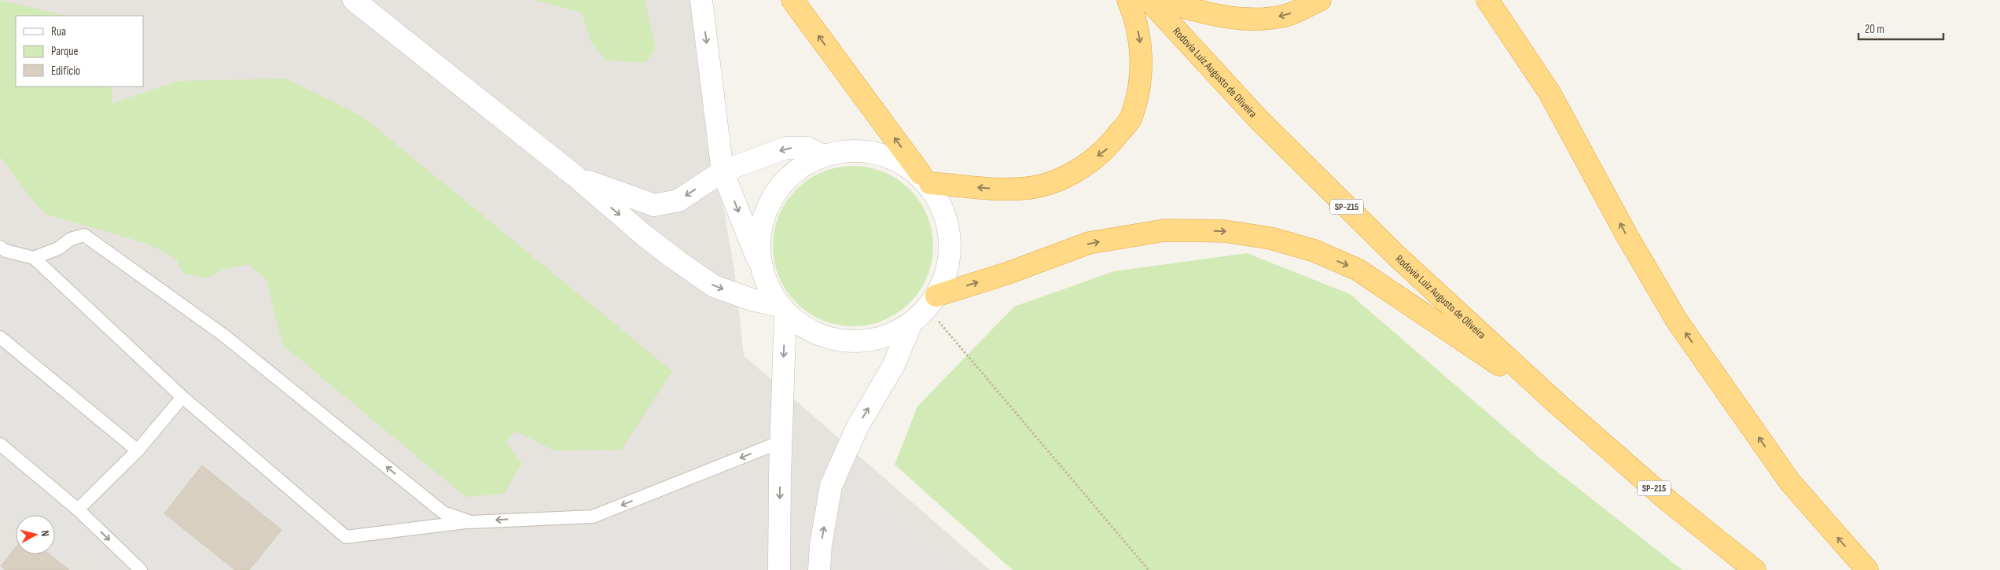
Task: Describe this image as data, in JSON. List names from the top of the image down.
{
  "streets": {
    "highway": ["Rodovia Luiz Augusto de Oliveira", "SP-215"]
  },
  "legend": ["Rua", "Parque", "Edifício"],
  "scale_bar": "20 m",
  "north": "right"
}
